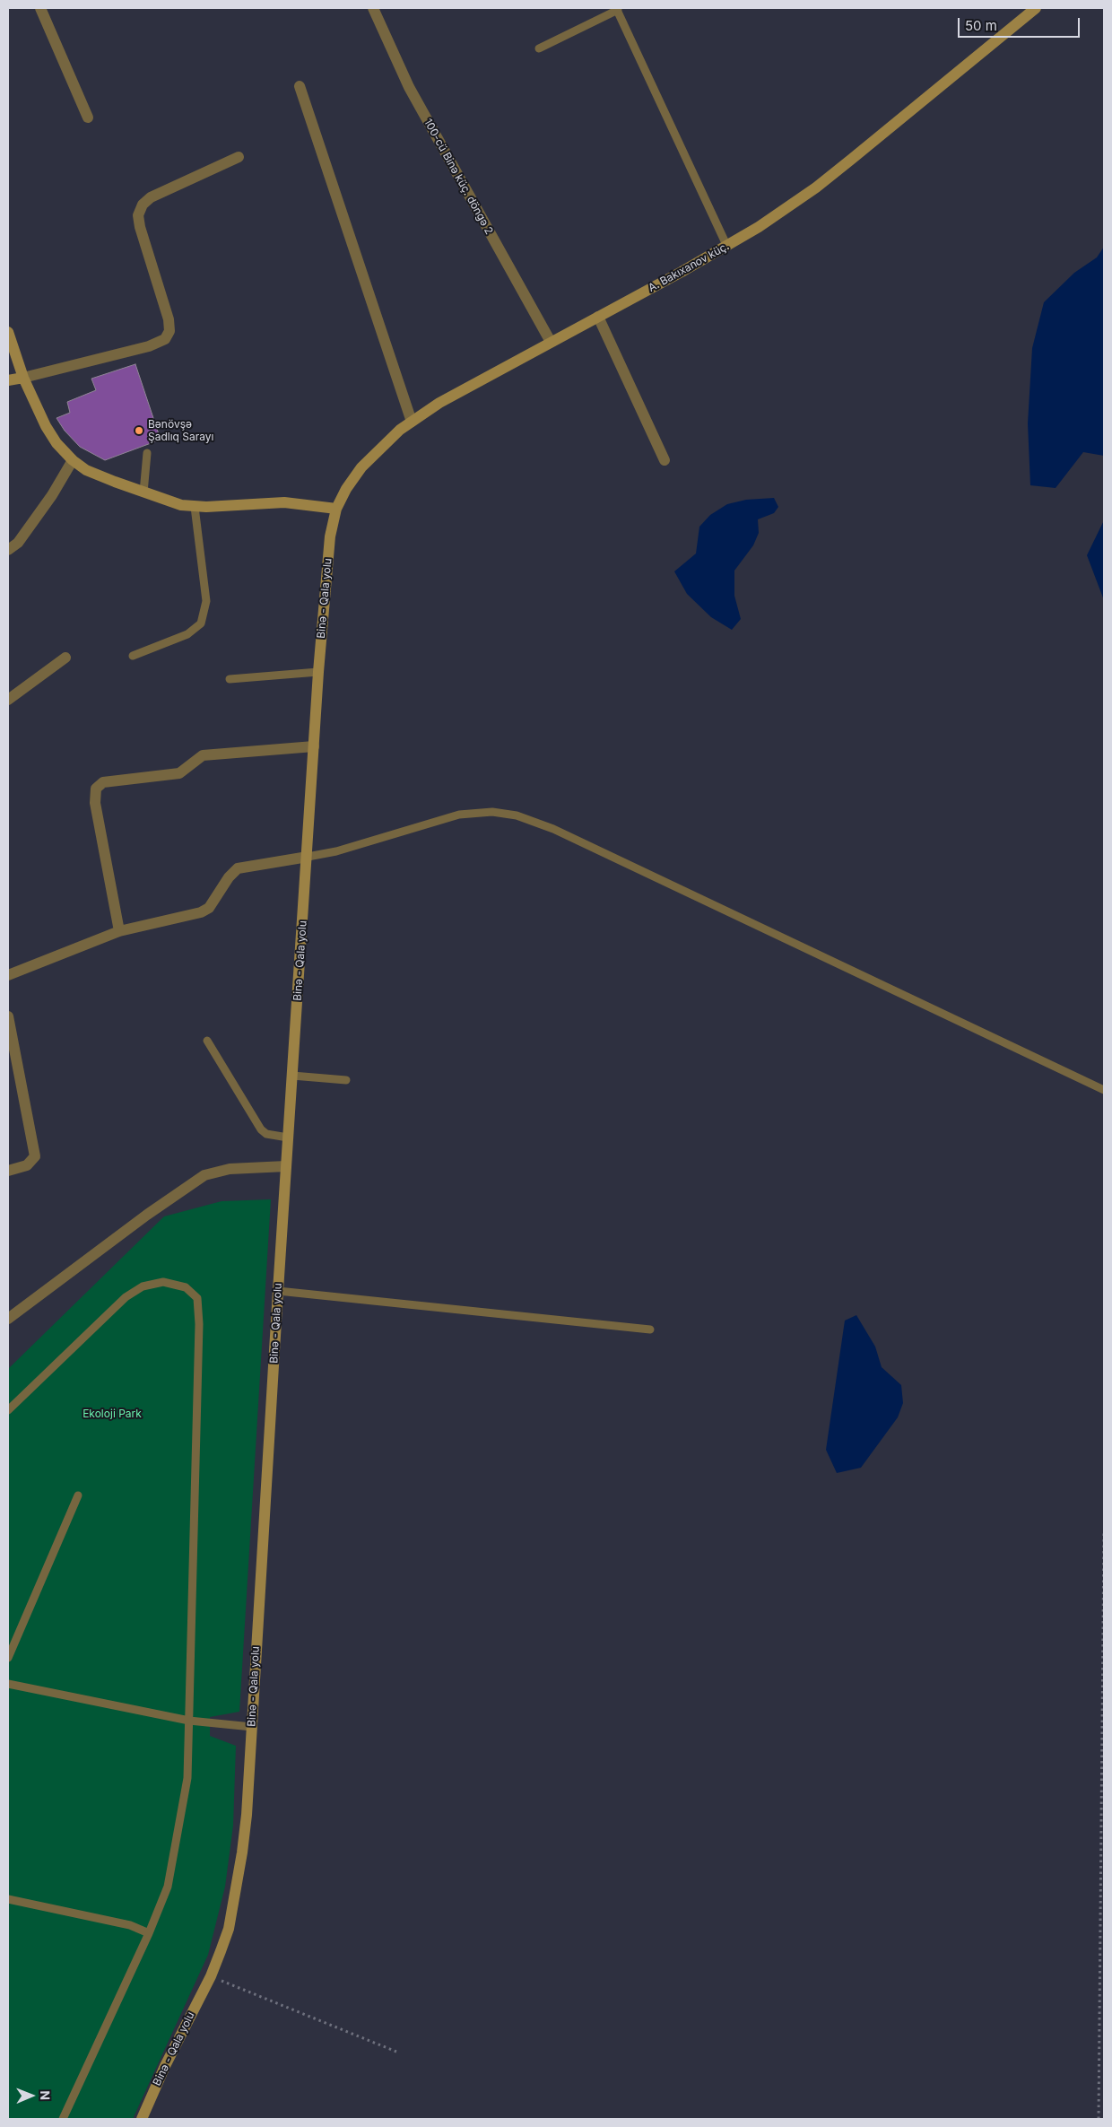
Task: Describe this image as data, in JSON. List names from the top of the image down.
{
  "streets": {
    "main road": ["A. Bakıxanov küç.", "Binə - Qala yolu"],
    "street": ["100-cü Binə küç. döngə 2"]
  },
  "crossings": [
    ["100-cü Binə küç. döngə 2", "A. Bakıxanov küç."],
    ["A. Bakıxanov küç.", "Binə - Qala yolu"]
  ],
  "parks": ["Ekoloji Park"],
  "places": ["Bənövşə Şadlıq Sarayı"],
  "scale_bar": "50 m",
  "north": "right"
}
